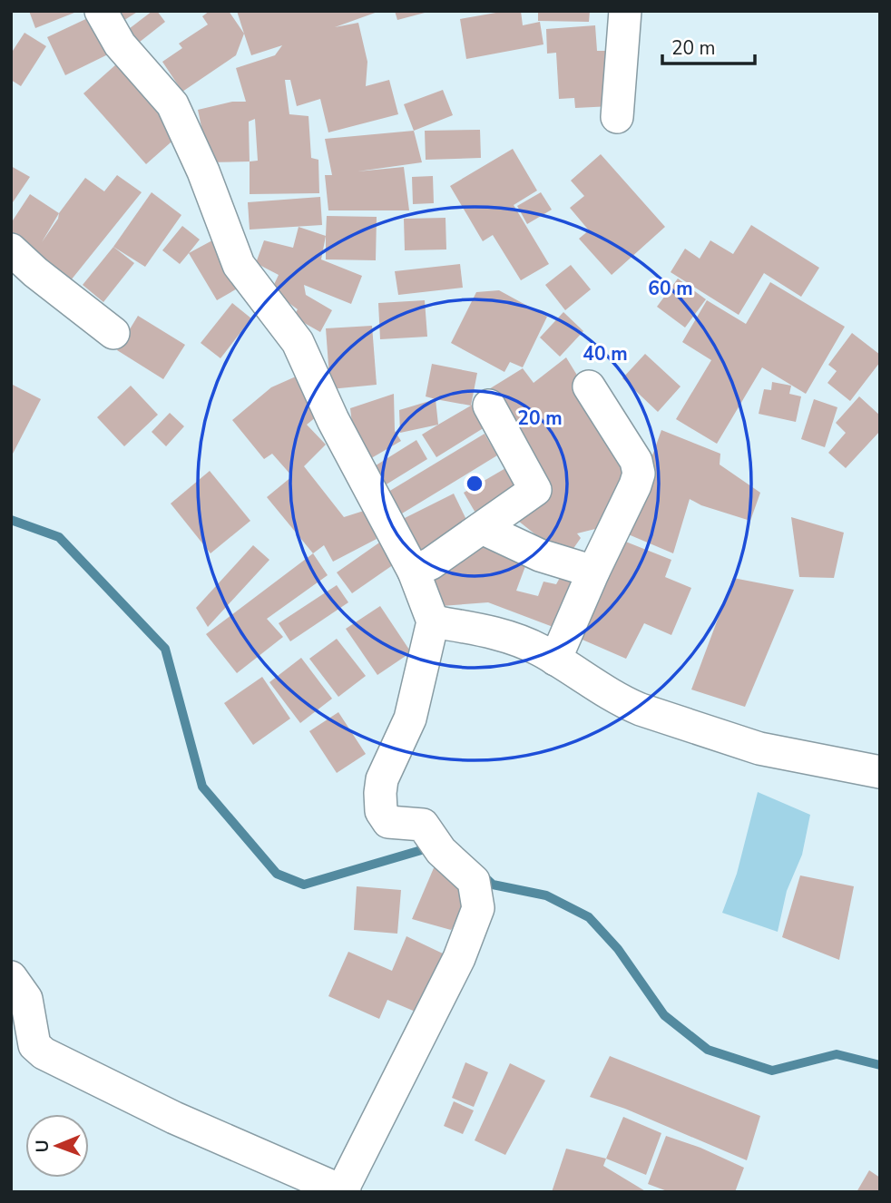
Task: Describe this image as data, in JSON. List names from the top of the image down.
{
  "scale_bar": "20 m",
  "north": "left",
  "rings": ["60 m", "40 m", "20 m"]
}
